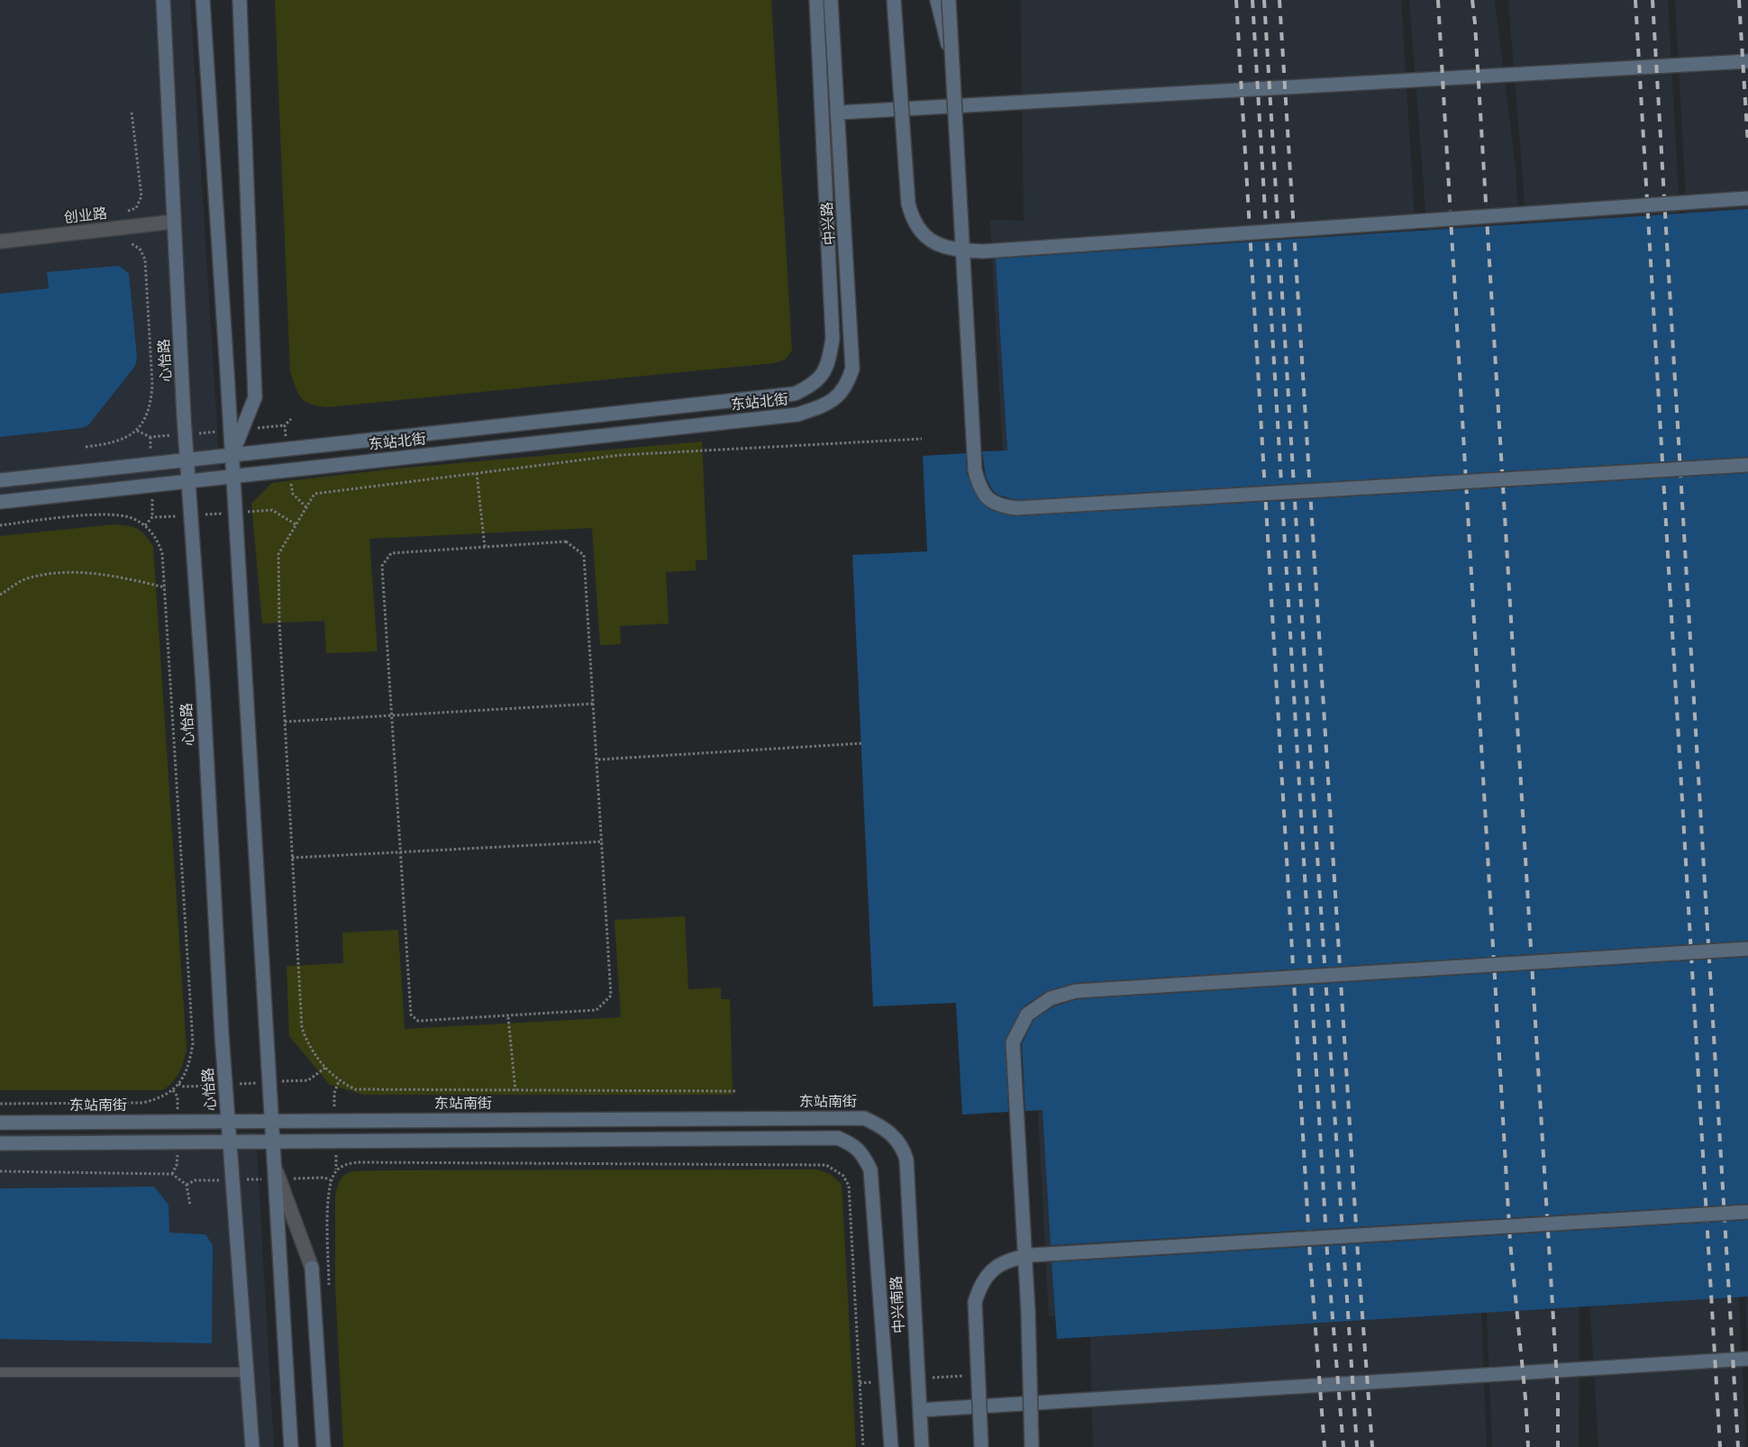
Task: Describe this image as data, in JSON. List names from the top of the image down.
{
  "streets": {
    "street": [
      "创业路",
      "中兴路",
      "心怡路",
      "东站北街",
      "东站南街",
      "中兴南路"
    ]
  },
  "crossings": [
    ["创业路", "心怡路"],
    ["中兴路", "东站北街"],
    ["心怡路", "东站北街"],
    ["心怡路", "东站南街"],
    ["东站南街", "中兴南路"]
  ]
}
